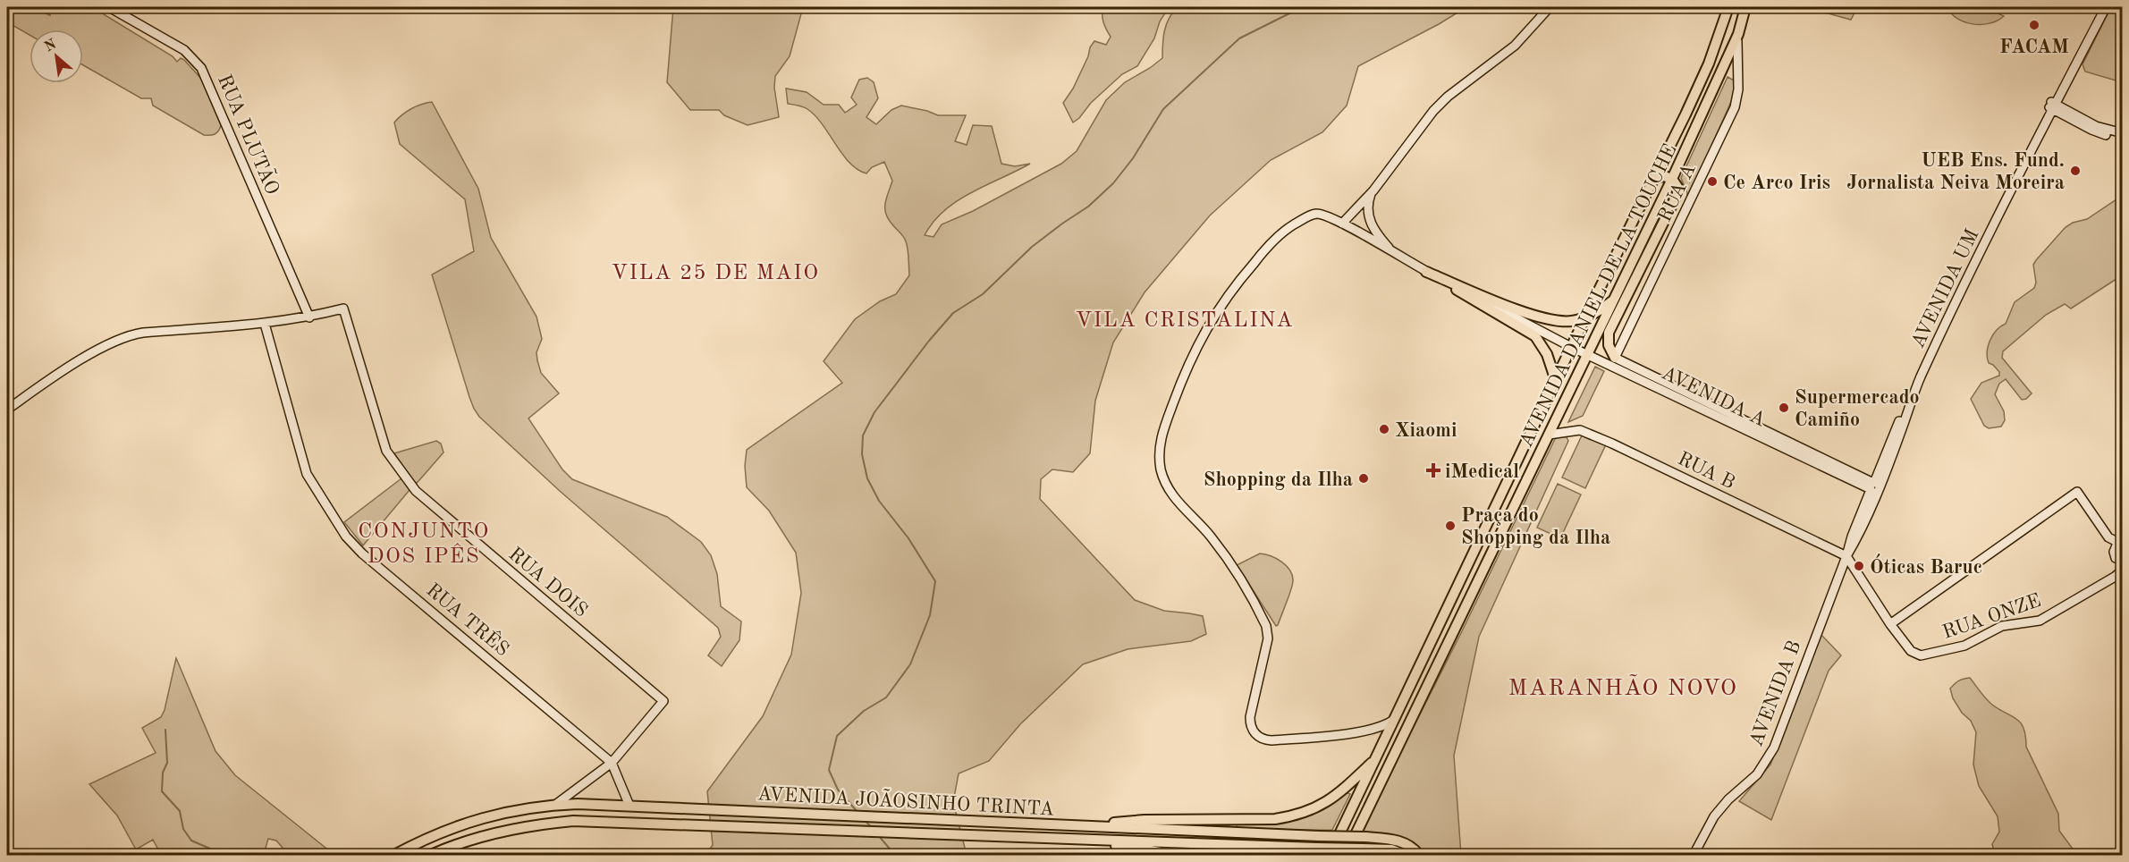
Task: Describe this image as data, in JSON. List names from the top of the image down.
{
  "streets": {
    "main road": ["AVENIDA DANIEL DE LA TOUCHE", "AVENIDA JOÃOSINHO TRINTA"],
    "street": [
      "RUA PLUTÃO",
      "RUA A",
      "AVENIDA UM",
      "AVENIDA A",
      "RUA B",
      "RUA DOIS",
      "RUA ONZE",
      "RUA TRÊS",
      "AVENIDA B"
    ]
  },
  "crossings": [
    ["RUA PLUTÃO", "RUA DOIS"],
    ["RUA A", "AVENIDA DANIEL DE LA TOUCHE"],
    ["RUA A", "AVENIDA A"],
    ["AVENIDA UM", "AVENIDA A"],
    ["AVENIDA UM", "AVENIDA B"],
    ["AVENIDA DANIEL DE LA TOUCHE", "AVENIDA A"],
    ["AVENIDA DANIEL DE LA TOUCHE", "RUA B"],
    ["AVENIDA A", "AVENIDA B"],
    ["RUA B", "RUA ONZE"],
    ["RUA B", "AVENIDA B"],
    ["RUA DOIS", "RUA TRÊS"],
    ["RUA ONZE", "AVENIDA B"],
    ["RUA TRÊS", "AVENIDA JOÃOSINHO TRINTA"]
  ],
  "districts": [
    "VILA 25 DE MAIO",
    "VILA CRISTALINA",
    "CONJUNTO DOS IPÊS",
    "MARANHÃO NOVO"
  ],
  "places": {
    "other": [
      "FACAM",
      "UEB Ens. Fund. Jornalista Neiva Moreira",
      "Ce Arco Iris",
      "Supermercado Camiño",
      "Xiaomi",
      "Shopping da Ilha",
      "Praça do Shopping da Ilha",
      "Óticas Baruc"
    ],
    "health": ["iMedical"]
  },
  "north": "top left"
}
